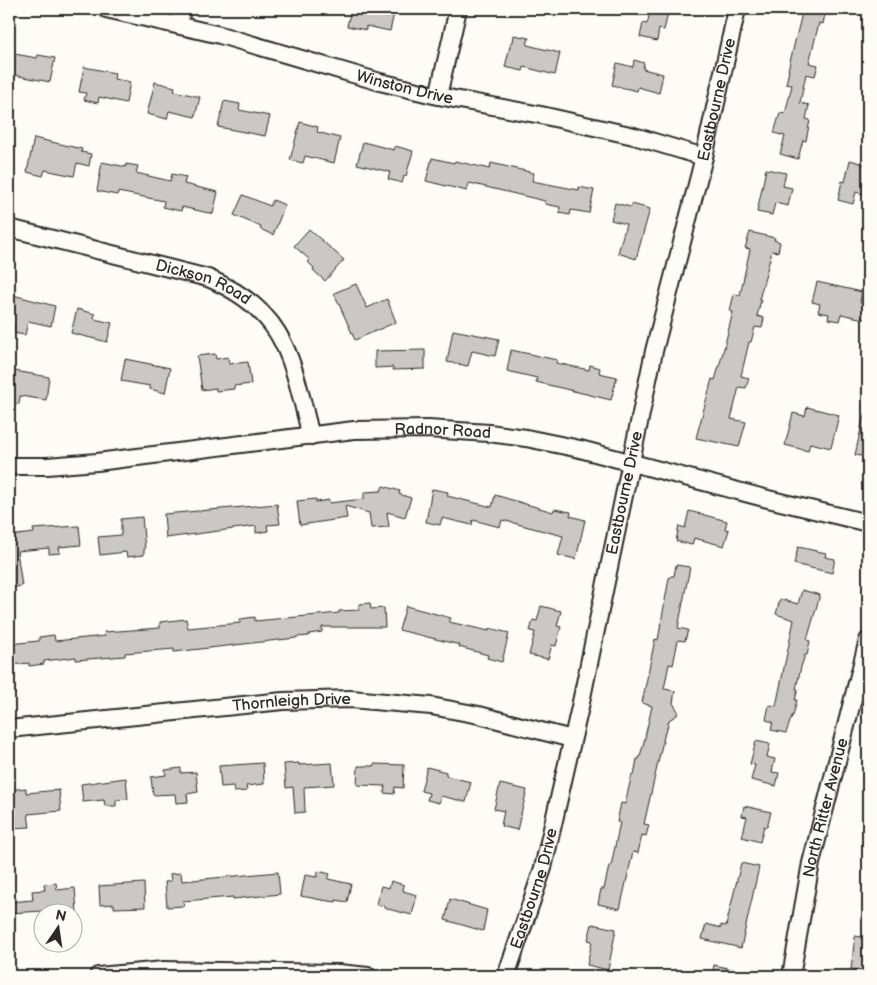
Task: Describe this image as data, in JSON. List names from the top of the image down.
{
  "streets": {
    "street": [
      "Winston Drive",
      "Eastbourne Drive",
      "Dickson Road",
      "Radnor Road",
      "Thornleigh Drive",
      "North Ritter Avenue"
    ]
  },
  "crossings": [
    ["Winston Drive", "Eastbourne Drive"],
    ["Eastbourne Drive", "Radnor Road"],
    ["Eastbourne Drive", "Thornleigh Drive"],
    ["Dickson Road", "Radnor Road"]
  ],
  "north": "top"
}
